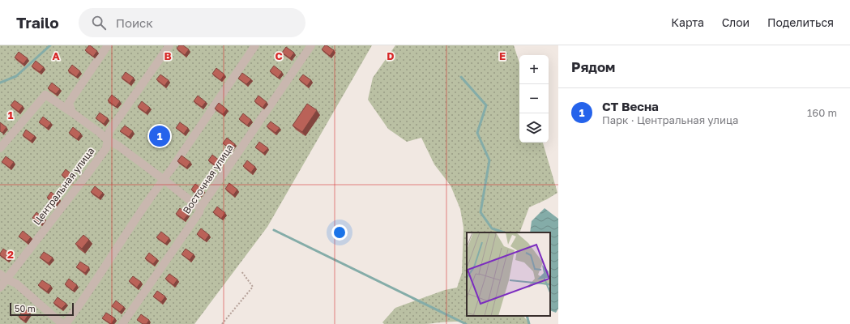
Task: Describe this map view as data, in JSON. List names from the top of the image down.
{
  "streets": {
    "street": ["Восточная улица", "Центральная улица"]
  },
  "scale_bar": "50 m",
  "page": {
    "header": "Trailo",
    "search": "Поиск",
    "nav": ["Карта", "Слои", "Поделиться"],
    "heading": "Рядом",
    "map_buttons": ["+", "−"],
    "list": [
      {
        "mark": "1",
        "name": "СТ Весна",
        "note": "Парк · Центральная улица",
        "value": "160 m"
      }
    ],
    "pins": "1",
    "scale": "50 m"
  },
  "grid": {
    "columns": [
      "A",
      "B",
      "C",
      "D",
      "E"
    ],
    "rows": ["1", "2"]
  }
}
